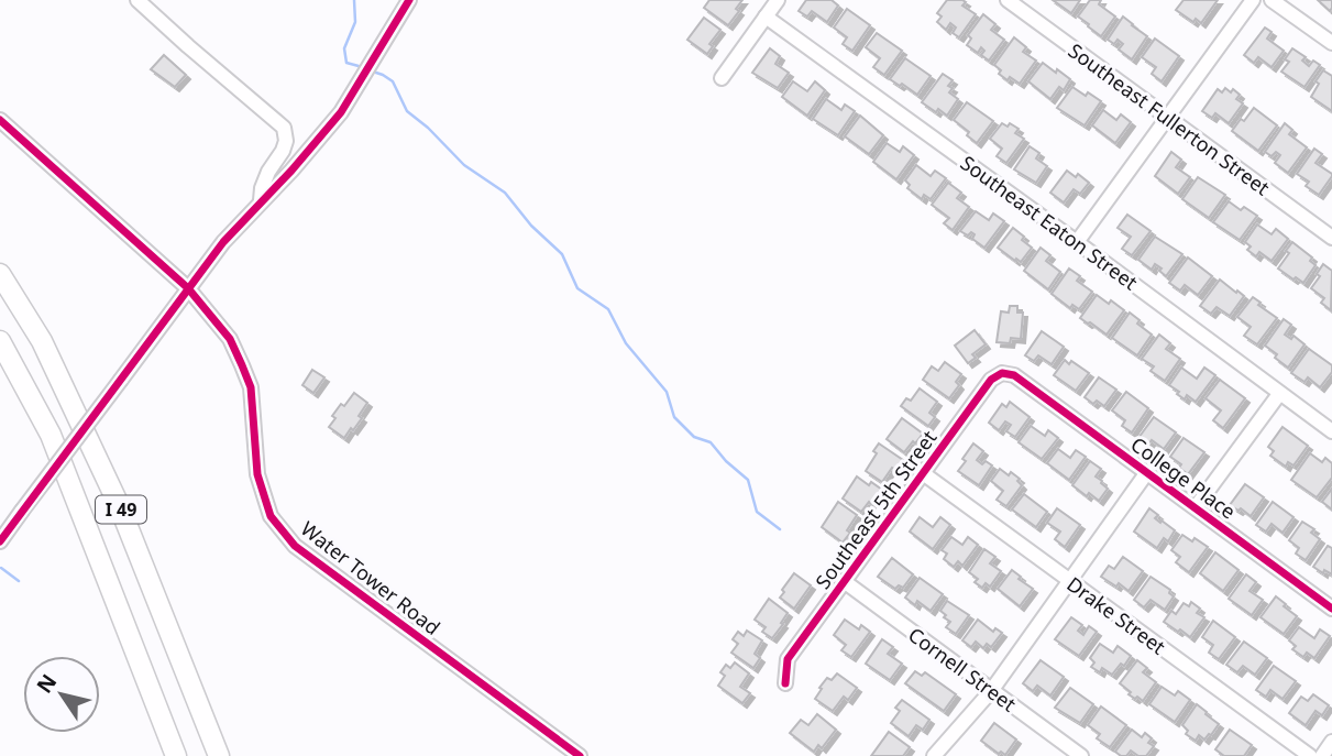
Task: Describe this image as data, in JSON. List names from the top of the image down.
{
  "streets": {
    "highway": ["I 49"],
    "street": [
      "Southeast Fullerton Street",
      "Southeast Eaton Street",
      "College Place",
      "Southeast 5th Street",
      "Water Tower Road",
      "Drake Street",
      "Cornell Street"
    ]
  },
  "crossings": [
    ["College Place", "Southeast 5th Street"],
    ["Southeast 5th Street", "Drake Street"],
    ["Southeast 5th Street", "Cornell Street"]
  ],
  "north": "top left"
}
